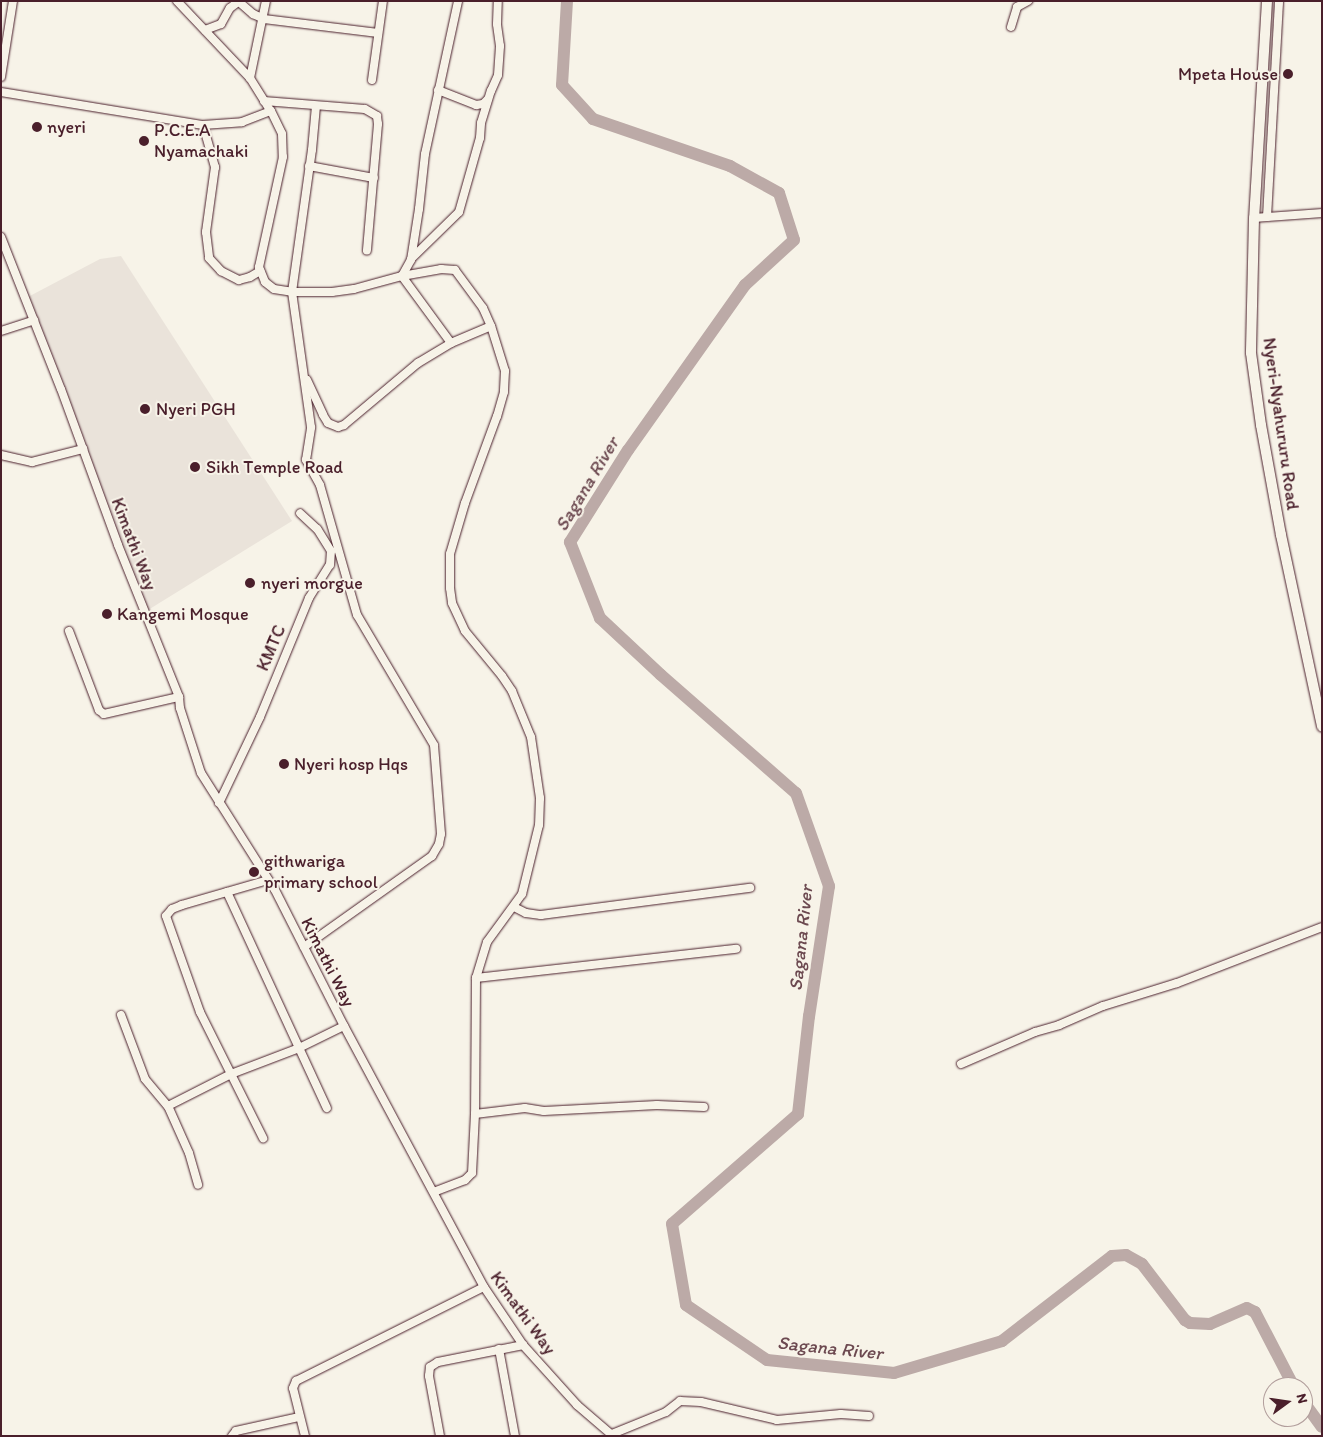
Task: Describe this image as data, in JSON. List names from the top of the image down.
{
  "streets": {
    "main road": ["Nyeri-Nyahururu Road"],
    "street": ["Kimathi Way", "KMTC"]
  },
  "crossings": [
    ["Kimathi Way", "KMTC"]
  ],
  "water": ["Sagana River"],
  "places": [
    "Mpeta House",
    "nyeri",
    "P.C.E.A Nyamachaki",
    "Nyeri PGH",
    "Sikh Temple Road",
    "nyeri morgue",
    "Kangemi Mosque",
    "Nyeri hosp Hqs",
    "githwariga primary school"
  ],
  "north": "right"
}
